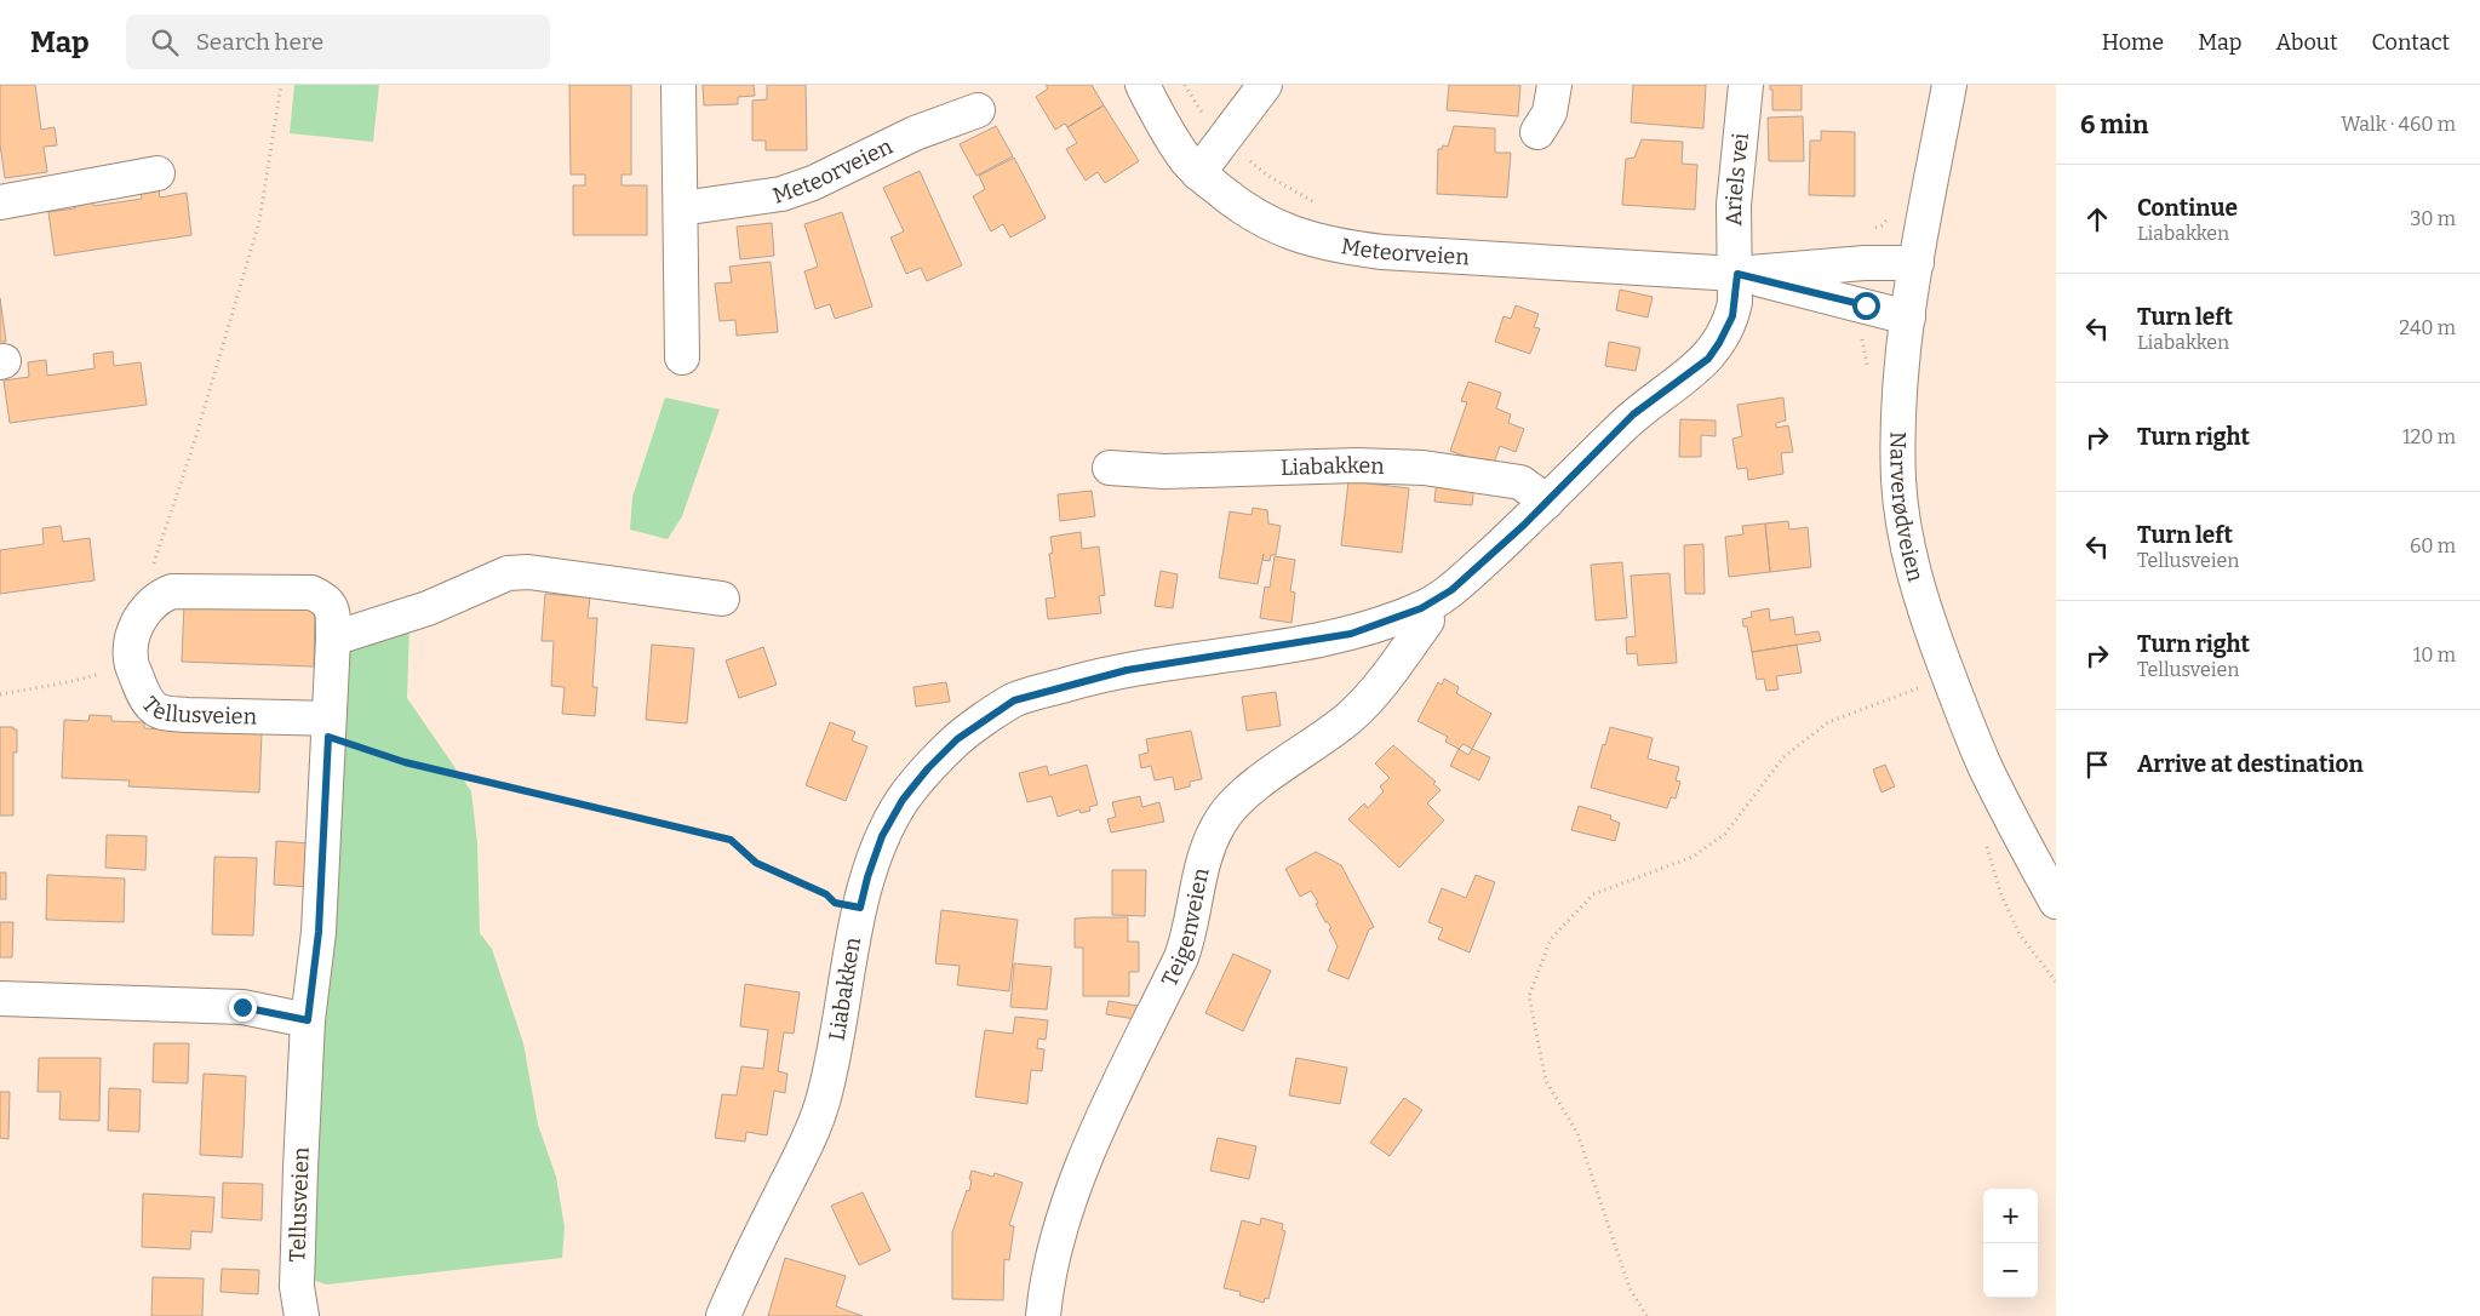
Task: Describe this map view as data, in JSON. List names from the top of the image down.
{
  "streets": {
    "street": [
      "Meteorveien",
      "Ariels vei",
      "Liabakken",
      "Narverødveien",
      "Tellusveien",
      "Teigenveien"
    ]
  },
  "crossings": [
    ["Meteorveien", "Ariels vei"],
    ["Meteorveien", "Liabakken"],
    ["Ariels vei", "Liabakken"],
    ["Liabakken", "Teigenveien"]
  ],
  "page": {
    "header": "Map",
    "search": "Search here",
    "nav": [
      "Home",
      "Map",
      "About",
      "Contact"
    ],
    "heading": ["6 min", "Walk · 460 m"],
    "list": [
      ["Continue", "Liabakken", "30 m"],
      ["Turn left", "Liabakken", "240 m"],
      ["Turn right", "120 m"],
      ["Turn left", "Tellusveien", "60 m"],
      ["Turn right", "Tellusveien", "10 m"],
      "Arrive at destination"
    ],
    "map_buttons": ["+", "−"]
  }
}
